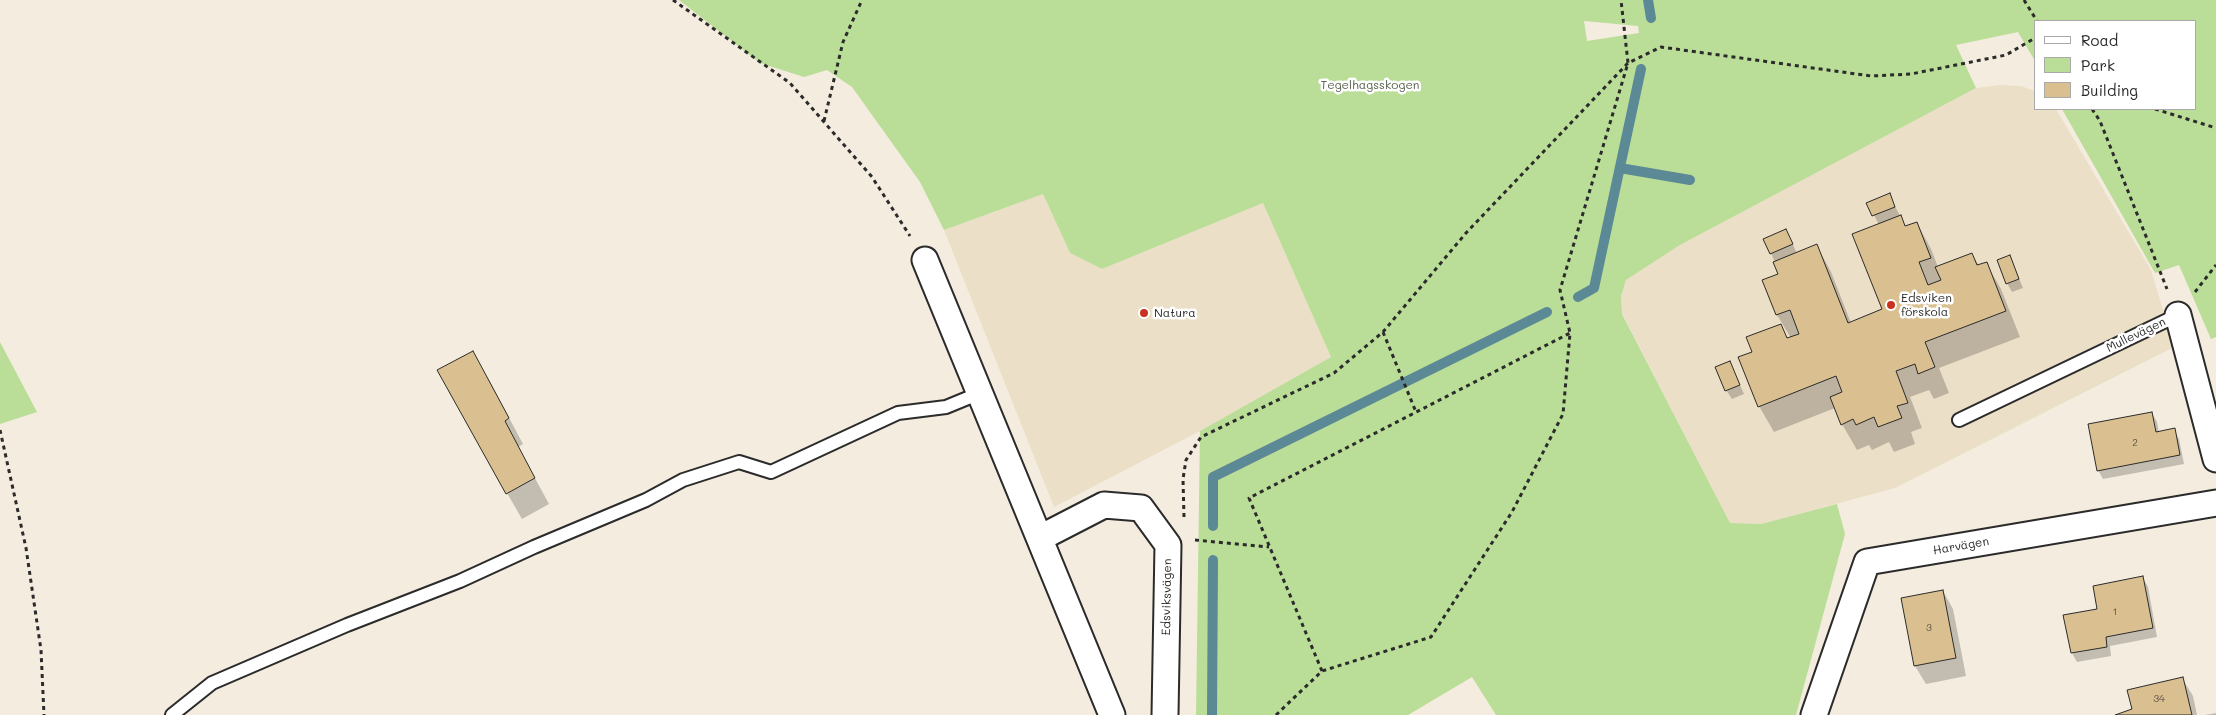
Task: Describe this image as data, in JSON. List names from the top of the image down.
{
  "streets": {
    "street": ["Mullevägen", "Harvägen", "Edsviksvägen"]
  },
  "parks": ["Tegelhagsskogen"],
  "places": ["Edsviken förskola", "Natura"],
  "house_numbers": [
    "2",
    "1",
    "3",
    "34"
  ],
  "legend": ["Road", "Park", "Building"]
}
